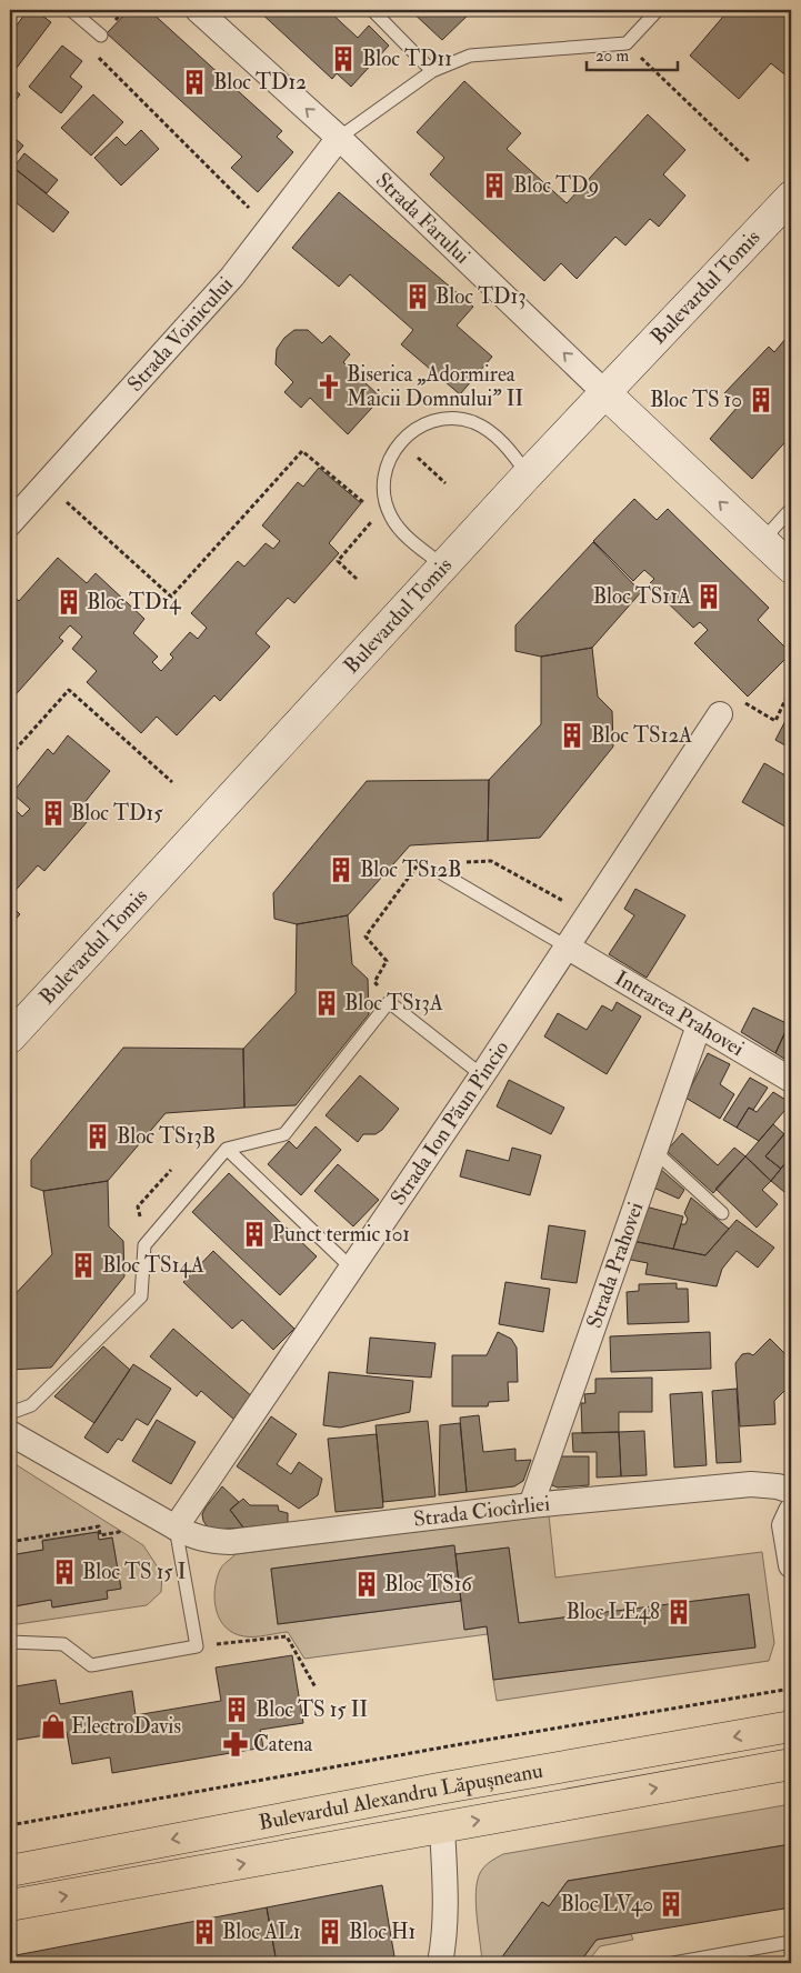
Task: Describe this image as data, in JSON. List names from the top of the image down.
{
  "streets": {
    "main road": ["Strada Farului", "Bulevardul Tomis", "Bulevardul Alexandru Lăpușneanu"],
    "street": [
      "Strada Voinicului",
      "Intrarea Prahovei",
      "Strada Ion Păun Pincio",
      "Strada Prahovei",
      "Strada Ciocîrliei"
    ]
  },
  "crossings": [
    ["Strada Farului", "Bulevardul Tomis"],
    ["Strada Farului", "Strada Voinicului"],
    ["Intrarea Prahovei", "Strada Ion Păun Pincio"],
    ["Intrarea Prahovei", "Strada Prahovei"],
    ["Strada Ion Păun Pincio", "Strada Ciocîrliei"],
    ["Strada Prahovei", "Strada Ciocîrliei"]
  ],
  "one_way": ["Strada Farului"],
  "places": {
    "building": [
      "Bloc TD11",
      "Bloc TD12",
      "Bloc TD9",
      "Bloc TD13",
      "Bloc TS 10",
      "Bloc TS11A",
      "Bloc TD14",
      "Bloc TS12A",
      "Bloc TD15",
      "Bloc TS12B",
      "Bloc TS13A",
      "Bloc TS13B",
      "Punct termic 101",
      "Bloc TS14A",
      "Bloc TS 15 I",
      "Bloc TS16",
      "Bloc LE48",
      "Bloc TS 15 II",
      "Bloc LV40",
      "Bloc AL1",
      "Bloc H1"
    ],
    "church": ["Biserica „Adormirea Maicii Domnului” II"],
    "shop": ["ElectroDavis"],
    "pharmacy": ["Catena"]
  },
  "scale_bar": "20 m"
}
